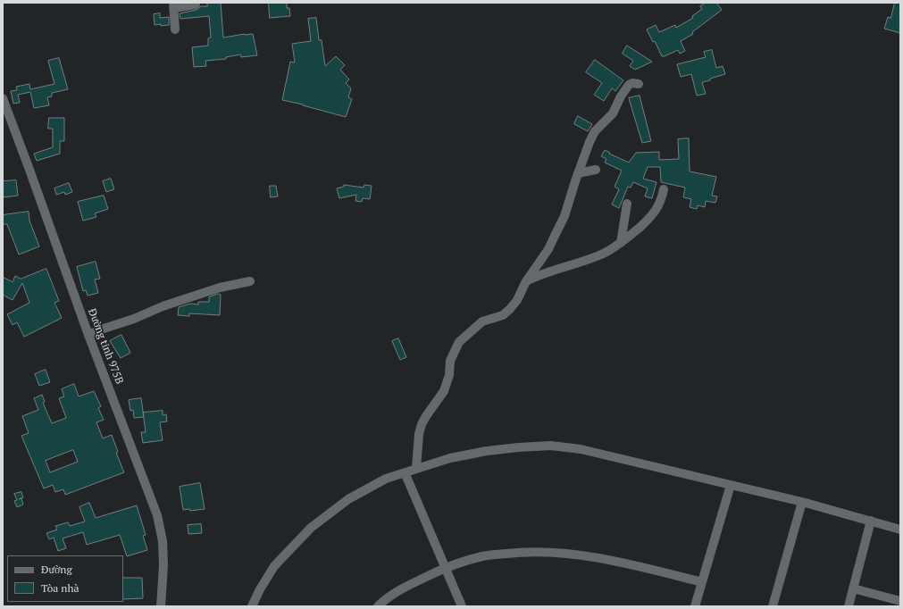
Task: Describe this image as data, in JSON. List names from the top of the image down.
{
  "streets": {
    "street": ["Đường tỉnh 975B"]
  },
  "legend": ["Đường", "Tòa nhà"]
}
